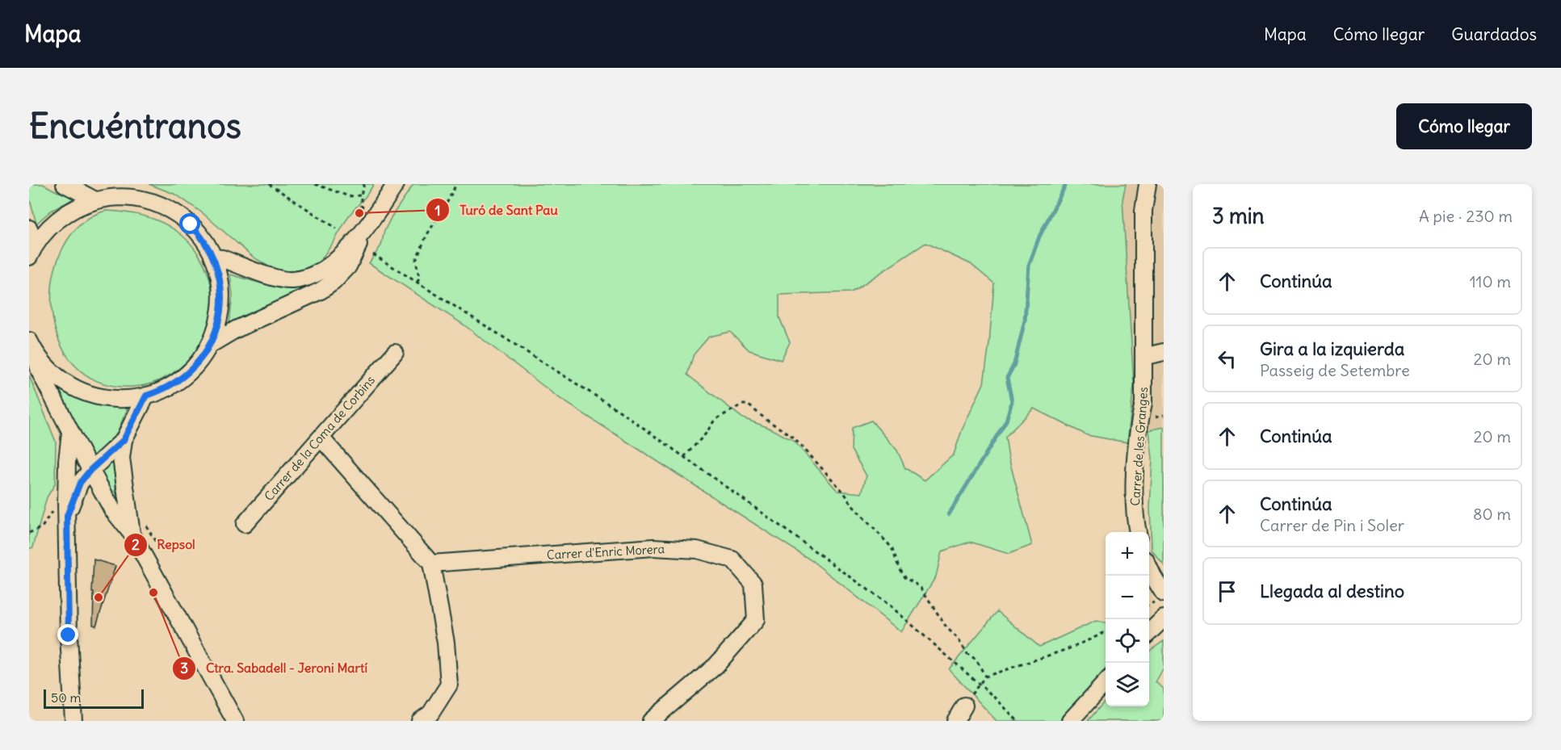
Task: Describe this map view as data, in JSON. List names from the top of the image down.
{
  "streets": {
    "street": ["Carrer de la Coma de Corbins", "Carrer de les Granges", "Carrer d'Enric Morera"]
  },
  "places": ["Turó de Sant Pau", "Ctra. Sabadell - Jeroni Martí", "Repsol"],
  "scale_bar": "50 m",
  "page": {
    "header": "Mapa",
    "nav": ["Mapa", "Cómo llegar", "Guardados"],
    "buttons": "Cómo llegar",
    "title": "Encuéntranos",
    "heading": ["3 min", "A pie · 230 m"],
    "list": [
      ["Continúa", "110 m"],
      ["Gira a la izquierda", "Passeig de Setembre", "20 m"],
      ["Continúa", "20 m"],
      ["Continúa", "Carrer de Pin i Soler", "80 m"],
      "Llegada al destino"
    ],
    "map_buttons": ["+", "−"],
    "scale": "50 m"
  }
}
